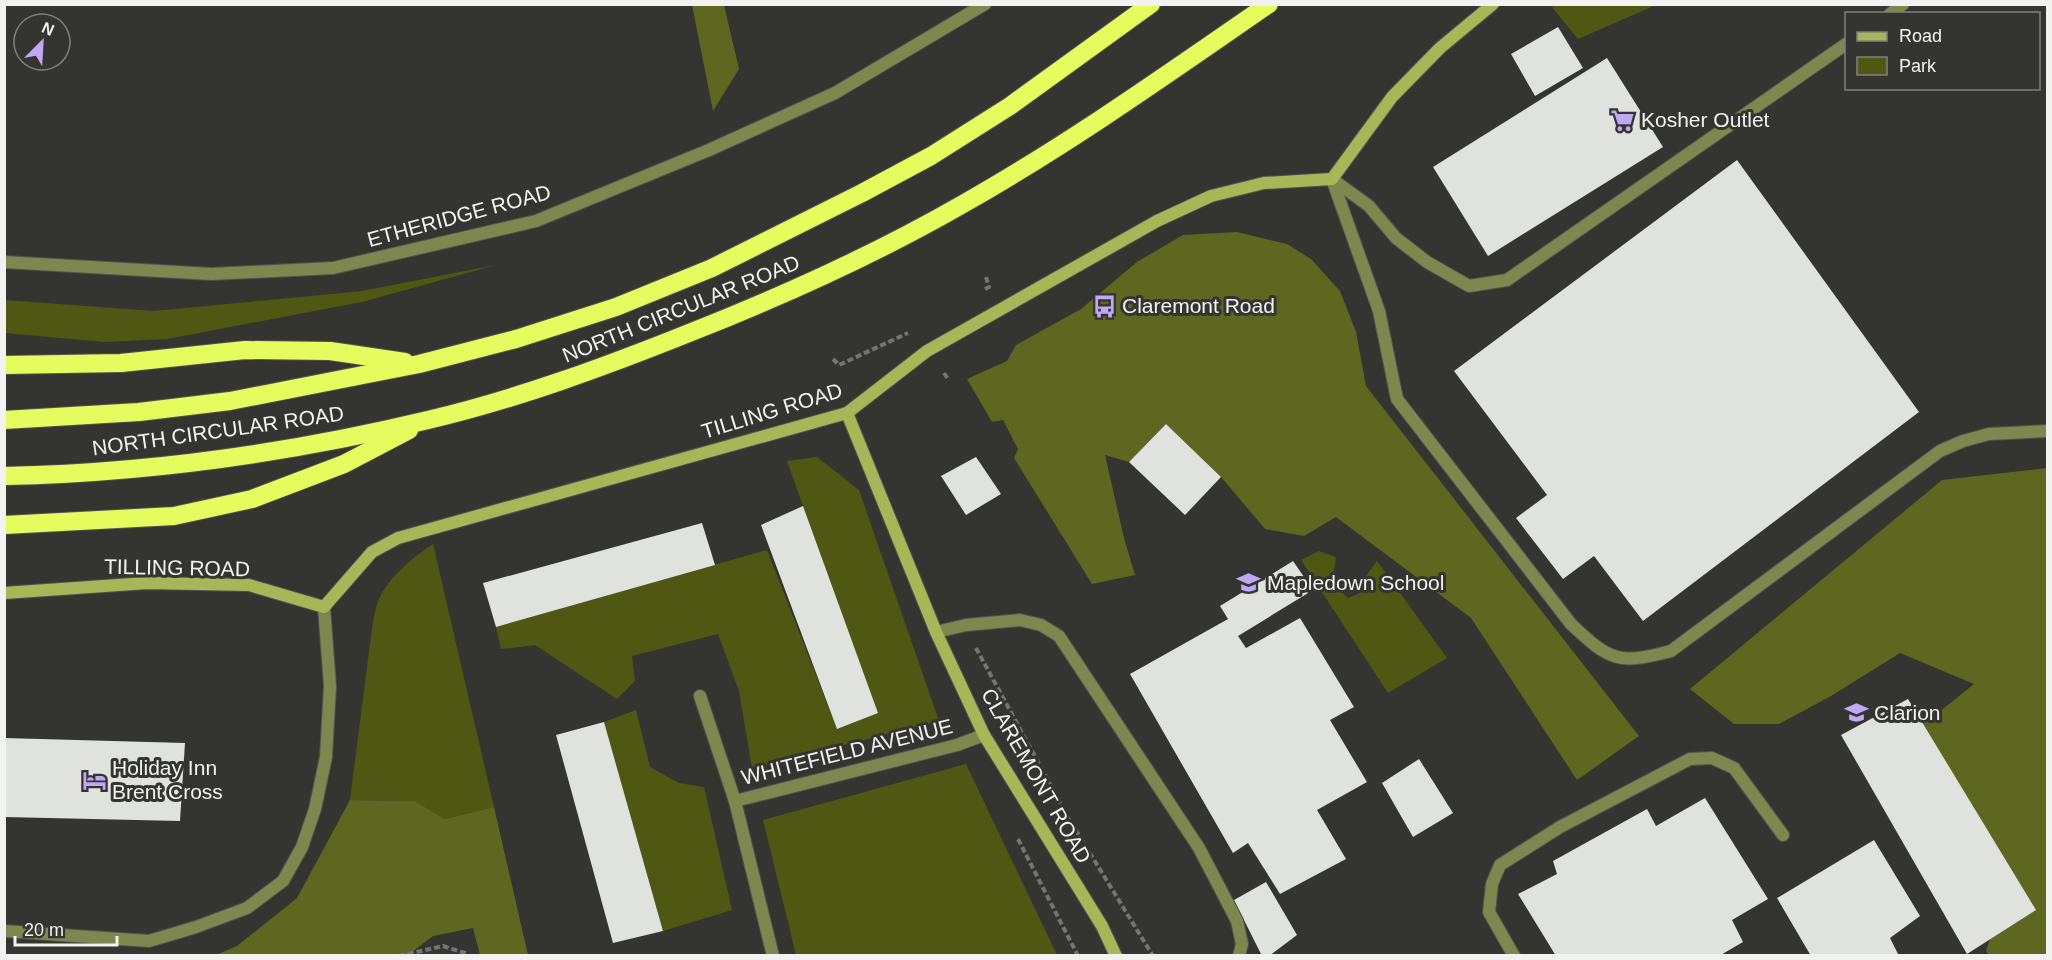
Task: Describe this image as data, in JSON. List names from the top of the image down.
{
  "streets": {
    "highway": ["NORTH CIRCULAR ROAD"],
    "street": [
      "ETHERIDGE ROAD",
      "TILLING ROAD",
      "WHITEFIELD AVENUE",
      "CLAREMONT ROAD"
    ]
  },
  "crossings": [
    ["TILLING ROAD", "CLAREMONT ROAD"],
    ["WHITEFIELD AVENUE", "CLAREMONT ROAD"]
  ],
  "places": {
    "supermarket": ["Kosher Outlet"],
    "bus stop": ["Claremont Road"],
    "school or university": ["Mapledown School", "Clarion"],
    "hotel": ["Holiday Inn Brent Cross"]
  },
  "legend": ["Road", "Park"],
  "scale_bar": "20 m",
  "north": "top right"
}
